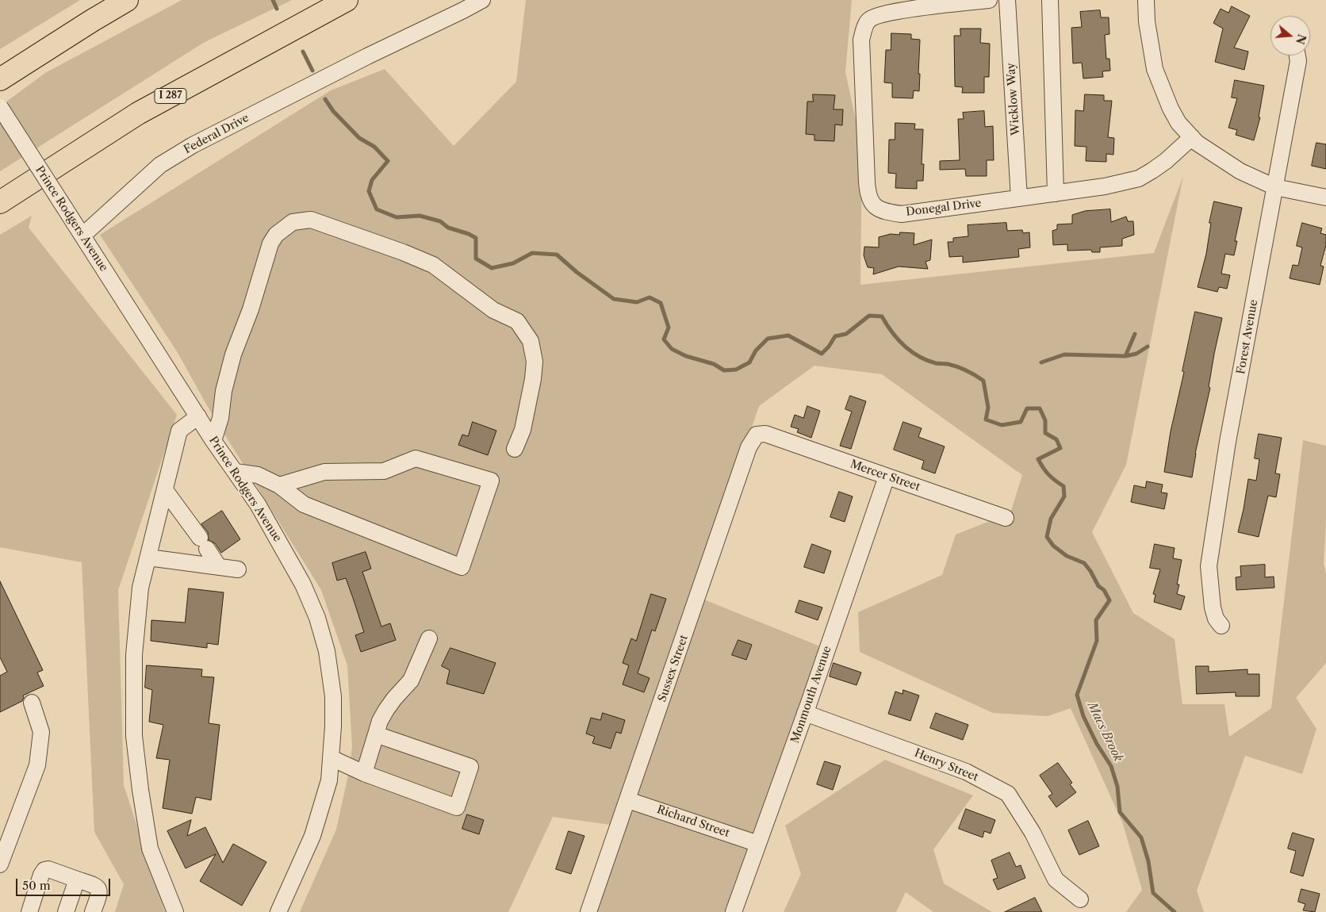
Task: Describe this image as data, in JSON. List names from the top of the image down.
{
  "streets": {
    "highway": ["I 287"],
    "street": [
      "Wicklow Way",
      "Federal Drive",
      "Donegal Drive",
      "Prince Rodgers Avenue",
      "Forest Avenue",
      "Mercer Street",
      "Sussex Street",
      "Monmouth Avenue",
      "Henry Street",
      "Richard Street"
    ]
  },
  "crossings": [
    ["Wicklow Way", "Donegal Drive"],
    ["Federal Drive", "Prince Rodgers Avenue"],
    ["Mercer Street", "Sussex Street"],
    ["Mercer Street", "Monmouth Avenue"],
    ["Sussex Street", "Richard Street"],
    ["Monmouth Avenue", "Henry Street"],
    ["Monmouth Avenue", "Richard Street"]
  ],
  "water": ["Macs Brook"],
  "scale_bar": "50 m",
  "north": "right"
}
